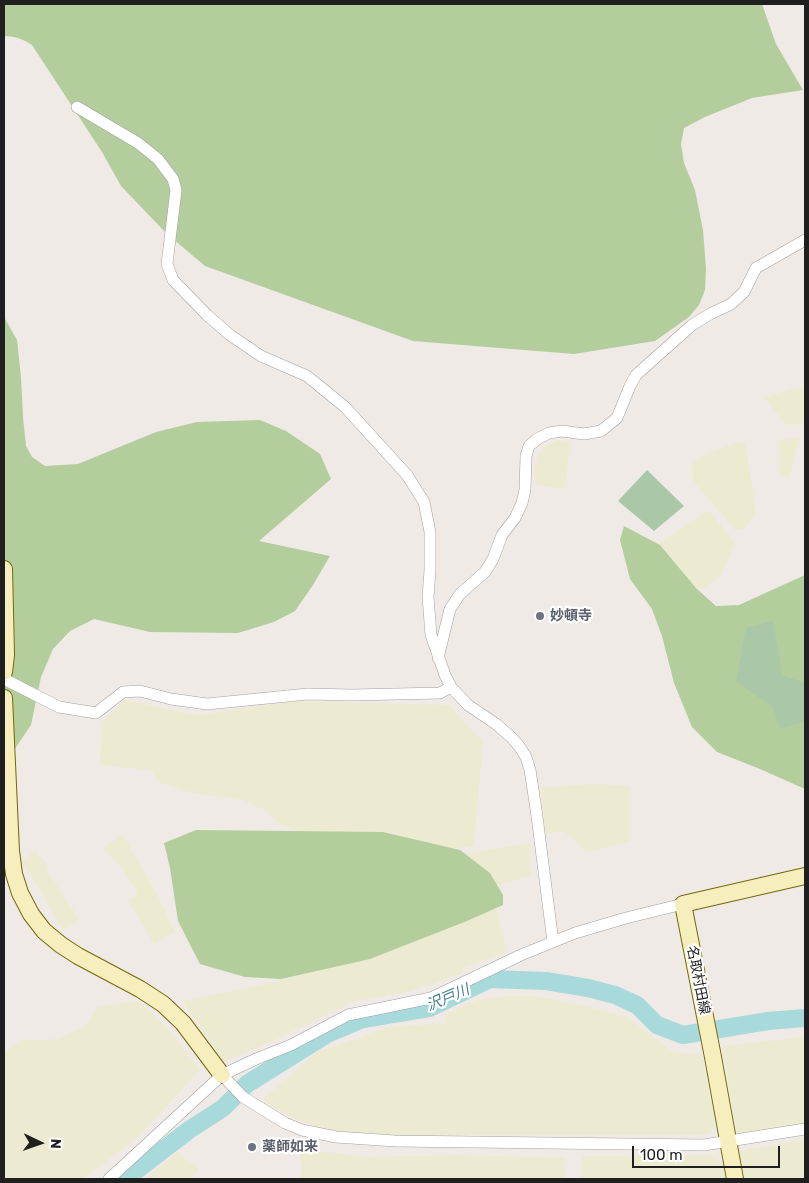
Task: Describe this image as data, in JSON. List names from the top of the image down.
{
  "streets": {
    "street": ["名取村田線"]
  },
  "water": ["沢戸川"],
  "places": ["妙頓寺", "薬師如来"],
  "scale_bar": "100 m",
  "north": "right"
}
